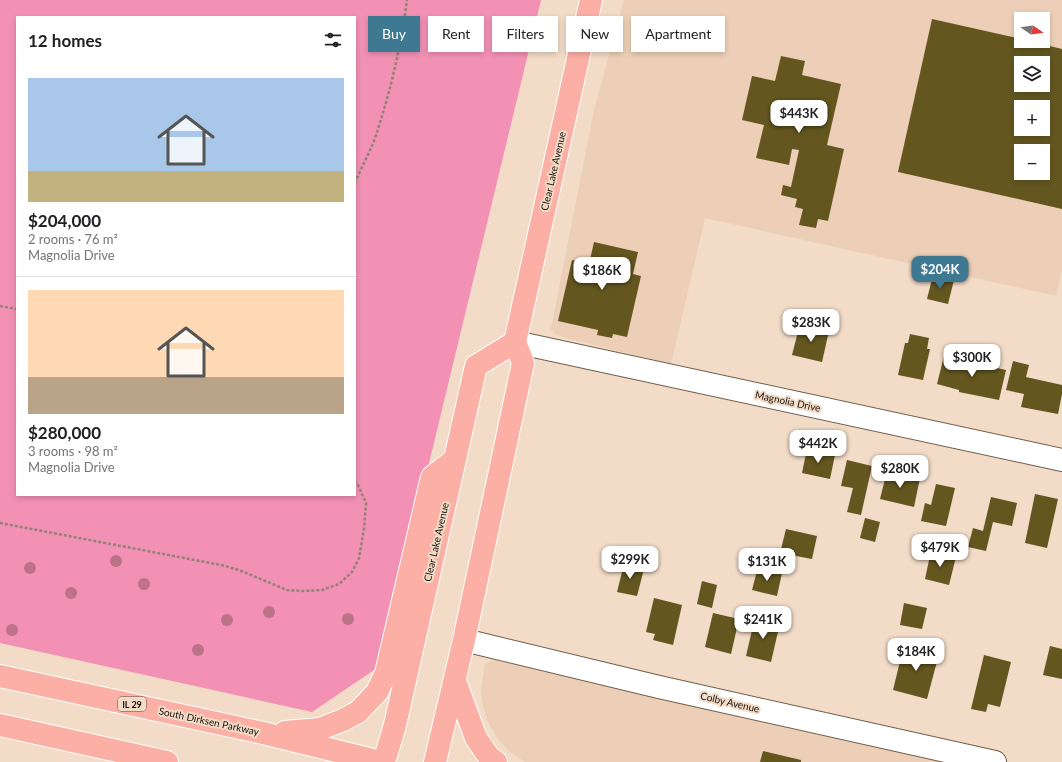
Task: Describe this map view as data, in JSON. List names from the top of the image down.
{
  "streets": {
    "main road": ["Clear Lake Avenue", "IL 29", "South Dirksen Parkway"],
    "street": ["Magnolia Drive", "Colby Avenue"]
  },
  "crossings": [
    ["Clear Lake Avenue", "Magnolia Drive"],
    ["Clear Lake Avenue", "South Dirksen Parkway"]
  ],
  "north": "right",
  "page": {
    "map_buttons": ["+", "−"],
    "chip": [
      "Buy",
      "Rent",
      "Filters",
      "New",
      "Apartment"
    ],
    "heading": "12 homes",
    "list": [
      {
        "name": "$204,000",
        "note": "2 rooms · 76 m² · Magnolia Drive"
      },
      {
        "name": "$280,000",
        "note": "3 rooms · 98 m² · Magnolia Drive"
      }
    ],
    "price": [
      "$443K",
      "$204K",
      "$186K",
      "$283K",
      "$300K",
      "$442K",
      "$280K",
      "$479K",
      "$299K",
      "$131K",
      "$241K",
      "$184K"
    ]
  }
}
